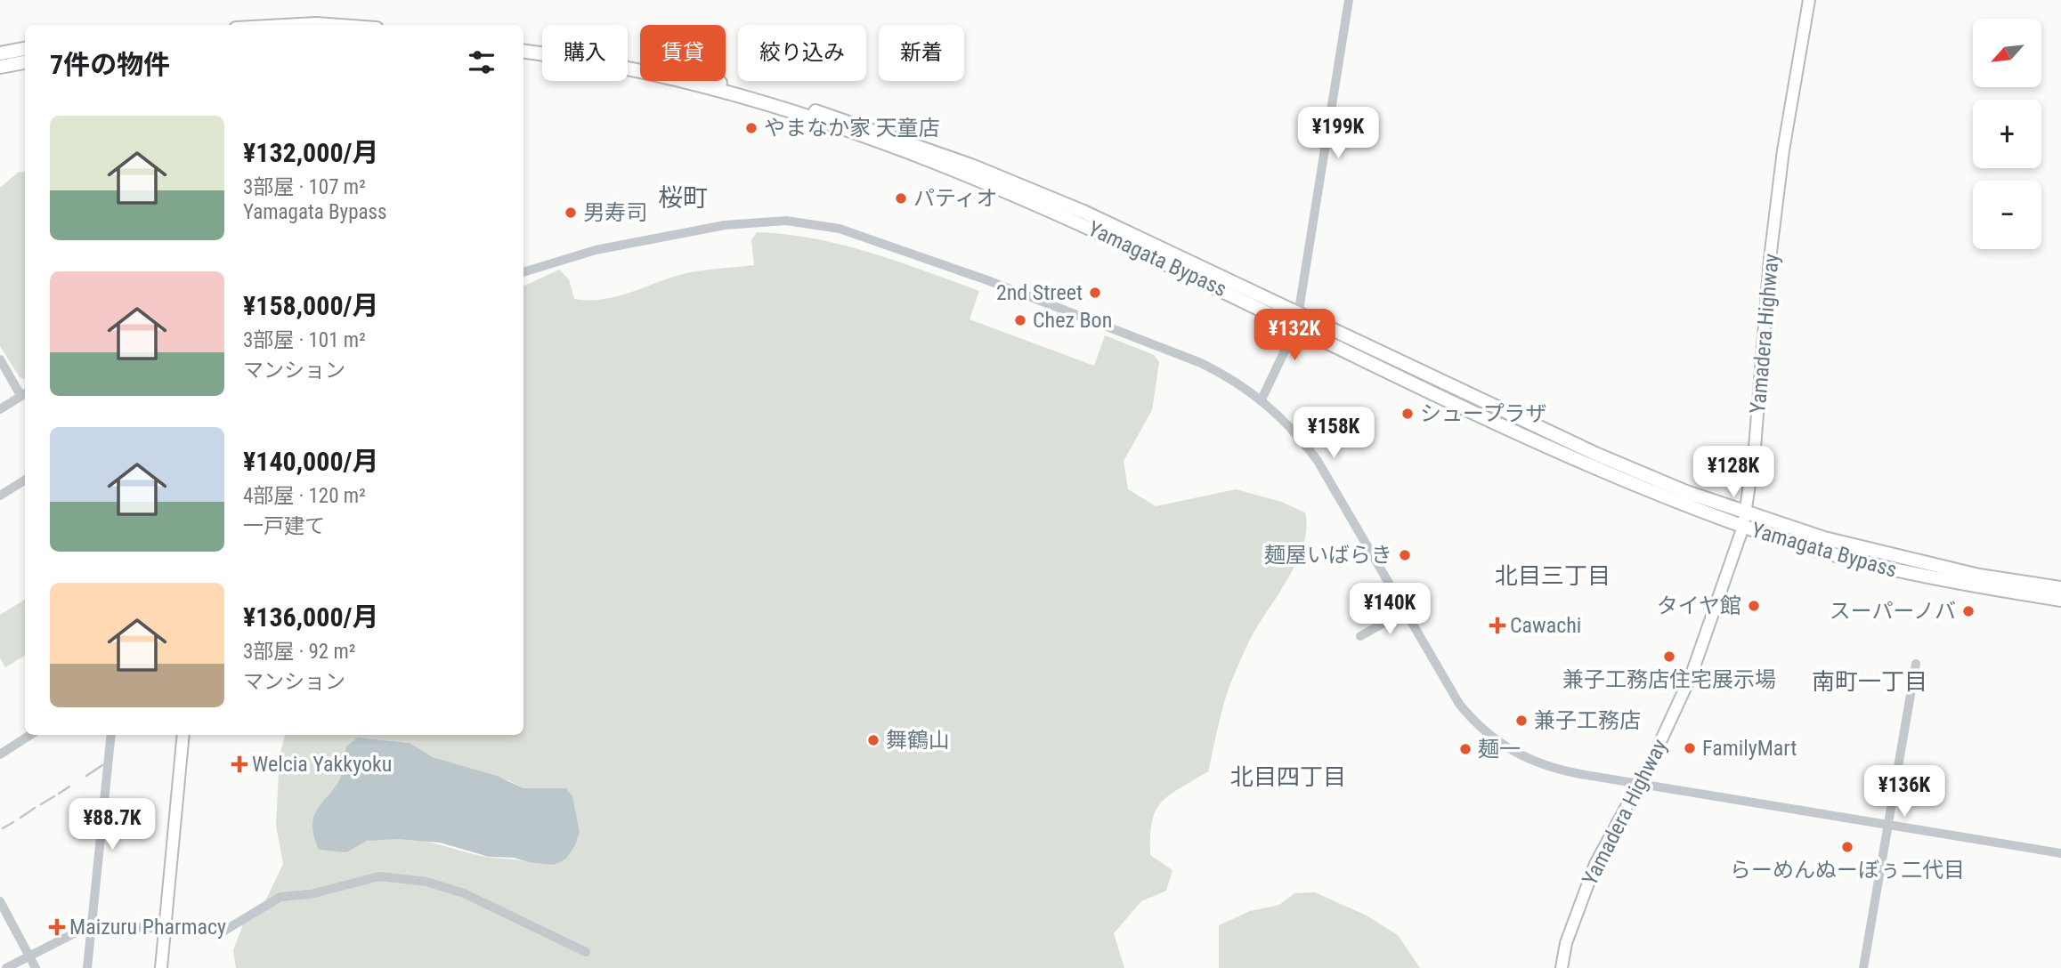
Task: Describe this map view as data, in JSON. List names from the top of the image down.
{
  "streets": {
    "highway": ["Yamagata Bypass"],
    "main road": ["Yamadera Highway"]
  },
  "crossings": [
    ["Yamagata Bypass", "Yamadera Highway"]
  ],
  "districts": [
    "桜町",
    "北目三丁目",
    "南町一丁目",
    "北目四丁目"
  ],
  "places": {
    "other": [
      "やまなか家 天童店",
      "パティオ",
      "男寿司",
      "2nd Street",
      "Chez Bon",
      "シュープラザ",
      "麺屋いばらき",
      "タイヤ館",
      "スーパーノバ",
      "兼子工務店住宅展示場",
      "兼子工務店",
      "舞鶴山",
      "FamilyMart",
      "麺一",
      "らーめんぬーぼぅ二代目"
    ],
    "health": ["Cawachi", "Welcia Yakkyoku", "Maizuru Pharmacy"]
  },
  "north": "bottom left",
  "page": {
    "map_buttons": ["+", "−"],
    "chip": [
      "購入",
      "賃貸",
      "絞り込み",
      "新着"
    ],
    "heading": "7件の物件",
    "list": [
      {
        "name": "¥132,000/月",
        "note": "3部屋 · 107 m² · Yamagata Bypass"
      },
      {
        "name": "¥158,000/月",
        "note": "3部屋 · 101 m² · マンション"
      },
      {
        "name": "¥140,000/月",
        "note": "4部屋 · 120 m² · 一戸建て"
      },
      {
        "name": "¥136,000/月",
        "note": "3部屋 · 92 m² · マンション"
      }
    ],
    "price": [
      "¥199K",
      "¥132K",
      "¥158K",
      "¥128K",
      "¥140K",
      "¥136K",
      "¥88.7K"
    ]
  }
}
